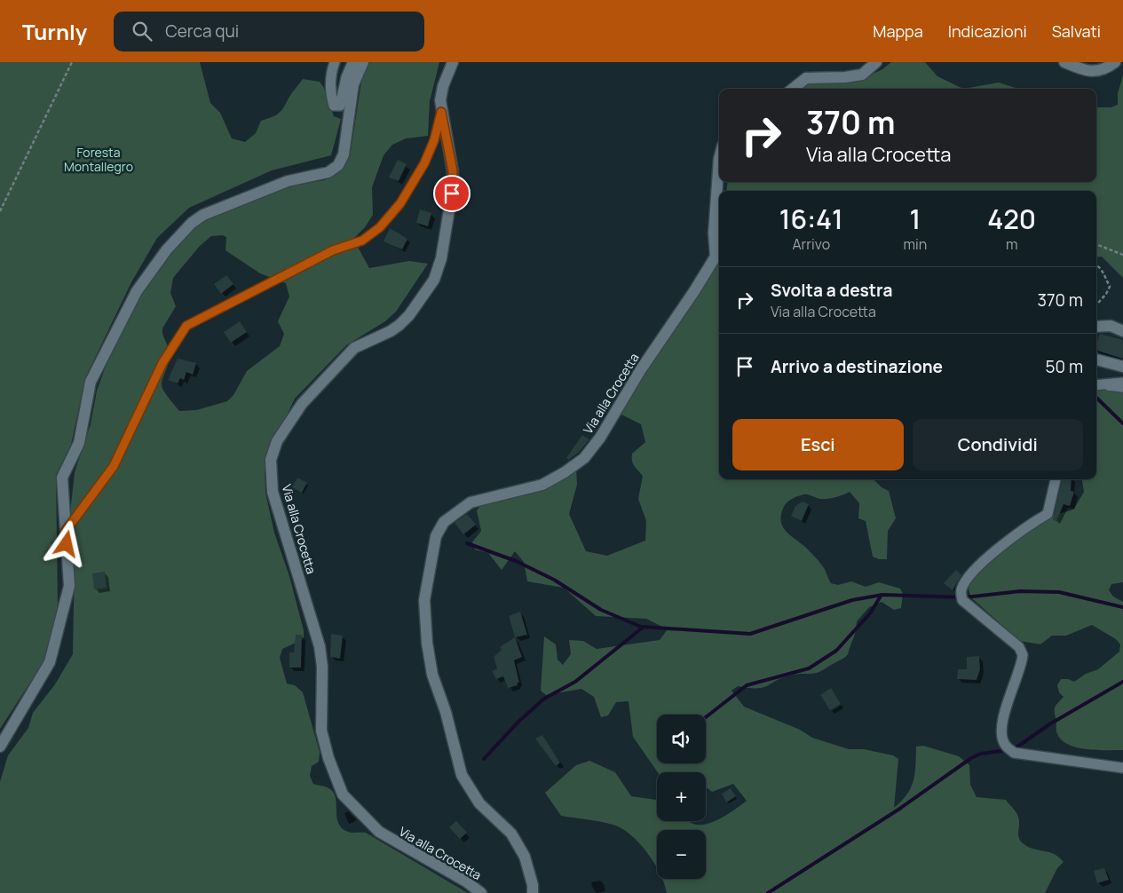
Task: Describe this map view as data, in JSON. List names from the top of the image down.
{
  "streets": {
    "street": ["Via alla Crocetta"]
  },
  "parks": ["Foresta Montallegro"],
  "page": {
    "header": "Turnly",
    "search": "Cerca qui",
    "nav": ["Mappa", "Indicazioni", "Salvati"],
    "turn": ["370 m", "Via alla Crocetta"],
    "eta": [
      "16:41",
      "Arrivo",
      "1",
      "min",
      "420",
      "m"
    ],
    "list": [
      {
        "name": "Svolta a destra",
        "note": "Via alla Crocetta",
        "value": "370 m"
      },
      {
        "name": "Arrivo a destinazione",
        "value": "50 m"
      }
    ],
    "buttons": ["Esci", "Condividi"],
    "map_buttons": ["+", "−"]
  }
}
